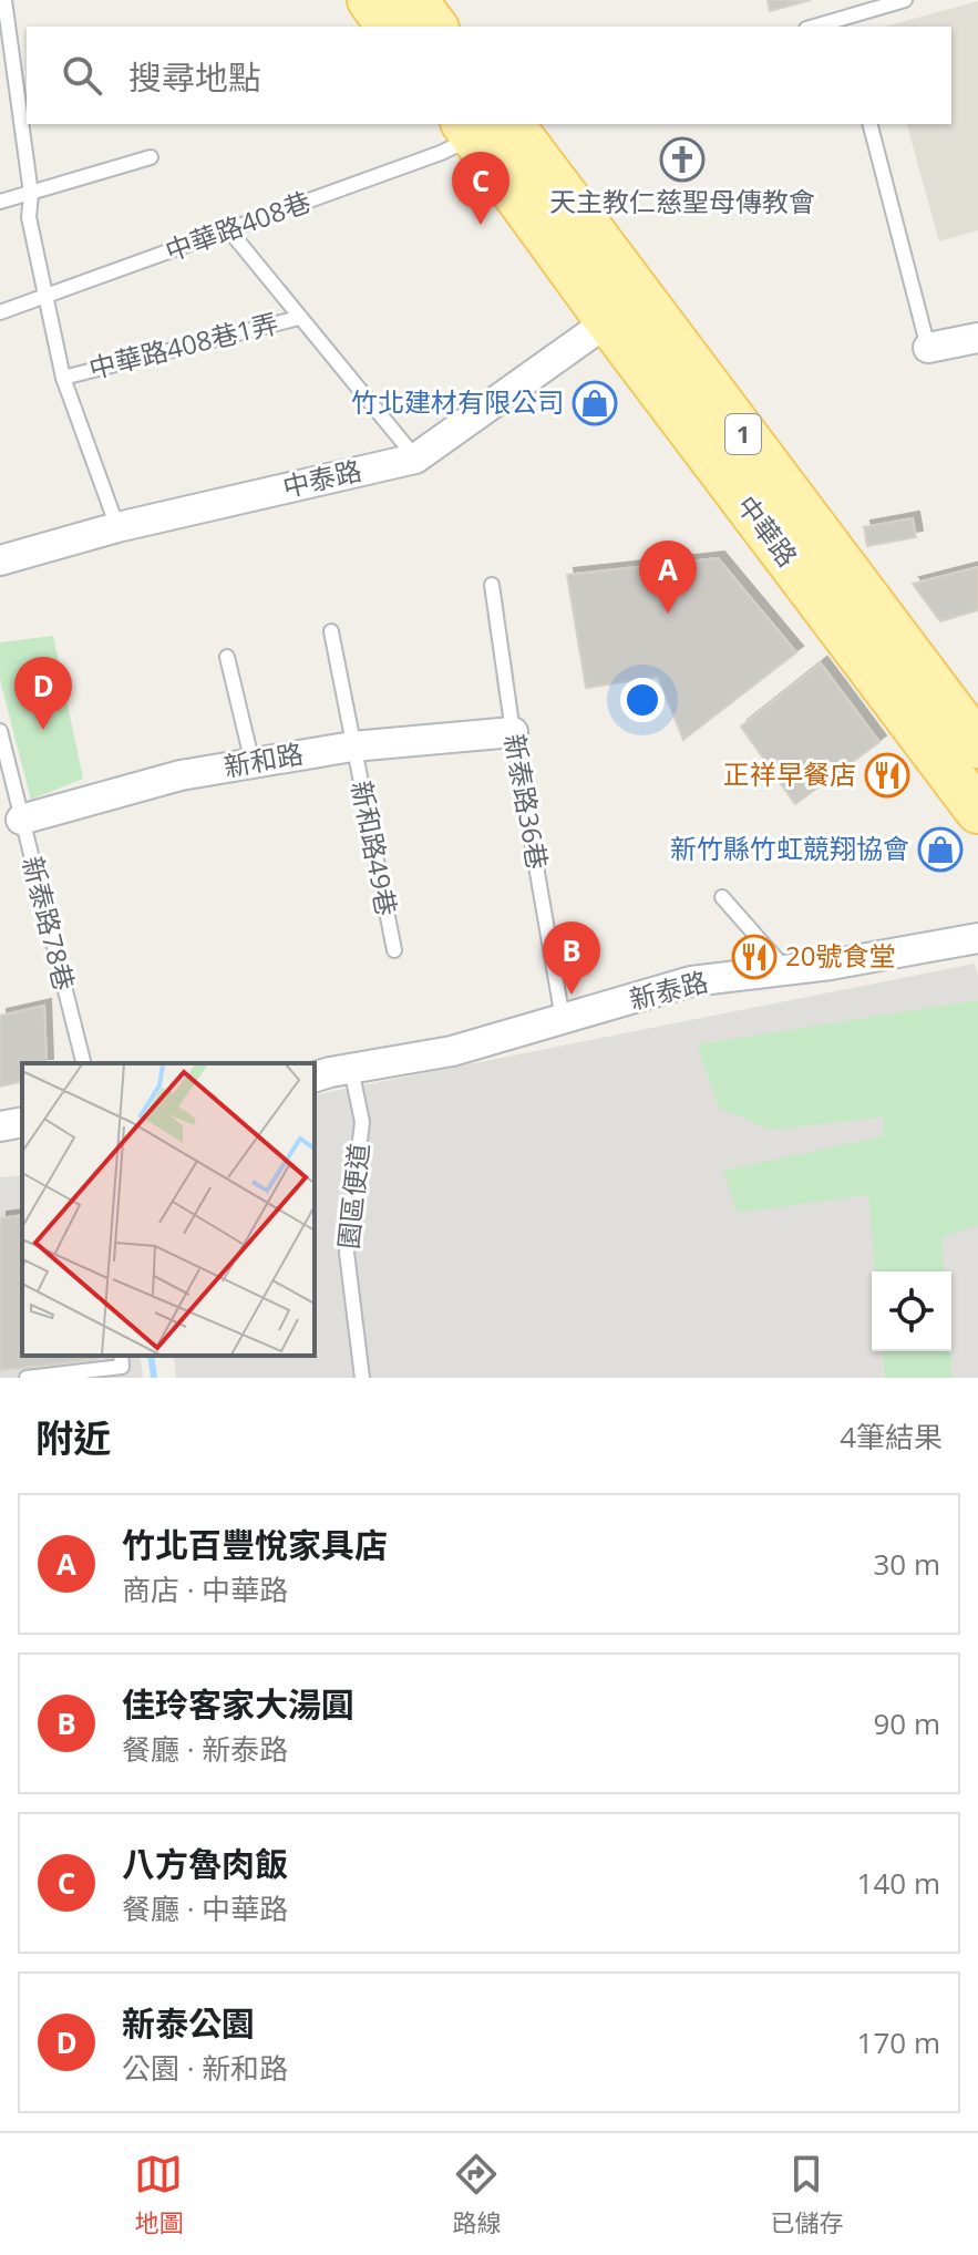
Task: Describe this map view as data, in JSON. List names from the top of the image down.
{
  "streets": {
    "main road": ["1", "中華路"],
    "street": ["中泰路", "新和路", "新泰路"],
    "lane": [
      "中華路408巷",
      "中華路408巷1弄",
      "新泰路36巷",
      "新和路49巷",
      "新泰路78巷",
      "園區便道"
    ]
  },
  "crossings": [
    ["中華路408巷", "中華路408巷1弄"],
    ["中華路408巷", "中華路"],
    ["中泰路", "中華路"],
    ["新和路", "新泰路36巷"],
    ["新和路", "新和路49巷"],
    ["新和路", "新泰路78巷"],
    ["新泰路36巷", "新泰路"],
    ["新泰路", "園區便道"]
  ],
  "places": {
    "church": ["天主教仁慈聖母傳教會"],
    "shop": ["竹北建材有限公司", "新竹縣竹虹競翔協會"],
    "restaurant": ["正祥早餐店", "20號食堂"]
  },
  "page": {
    "search": "搜尋地點",
    "pins": [
      "C",
      "A",
      "D",
      "B"
    ],
    "heading": ["附近", "4筆結果"],
    "list": [
      {
        "mark": "A",
        "name": "竹北百豐悅家具店",
        "note": "商店 · 中華路",
        "value": "30 m"
      },
      {
        "mark": "B",
        "name": "佳玲客家大湯圓",
        "note": "餐廳 · 新泰路",
        "value": "90 m"
      },
      {
        "mark": "C",
        "name": "八方魯肉飯",
        "note": "餐廳 · 中華路",
        "value": "140 m"
      },
      {
        "mark": "D",
        "name": "新泰公園",
        "note": "公園 · 新和路",
        "value": "170 m"
      }
    ],
    "nav": ["地圖", "路線", "已儲存"]
  }
}
